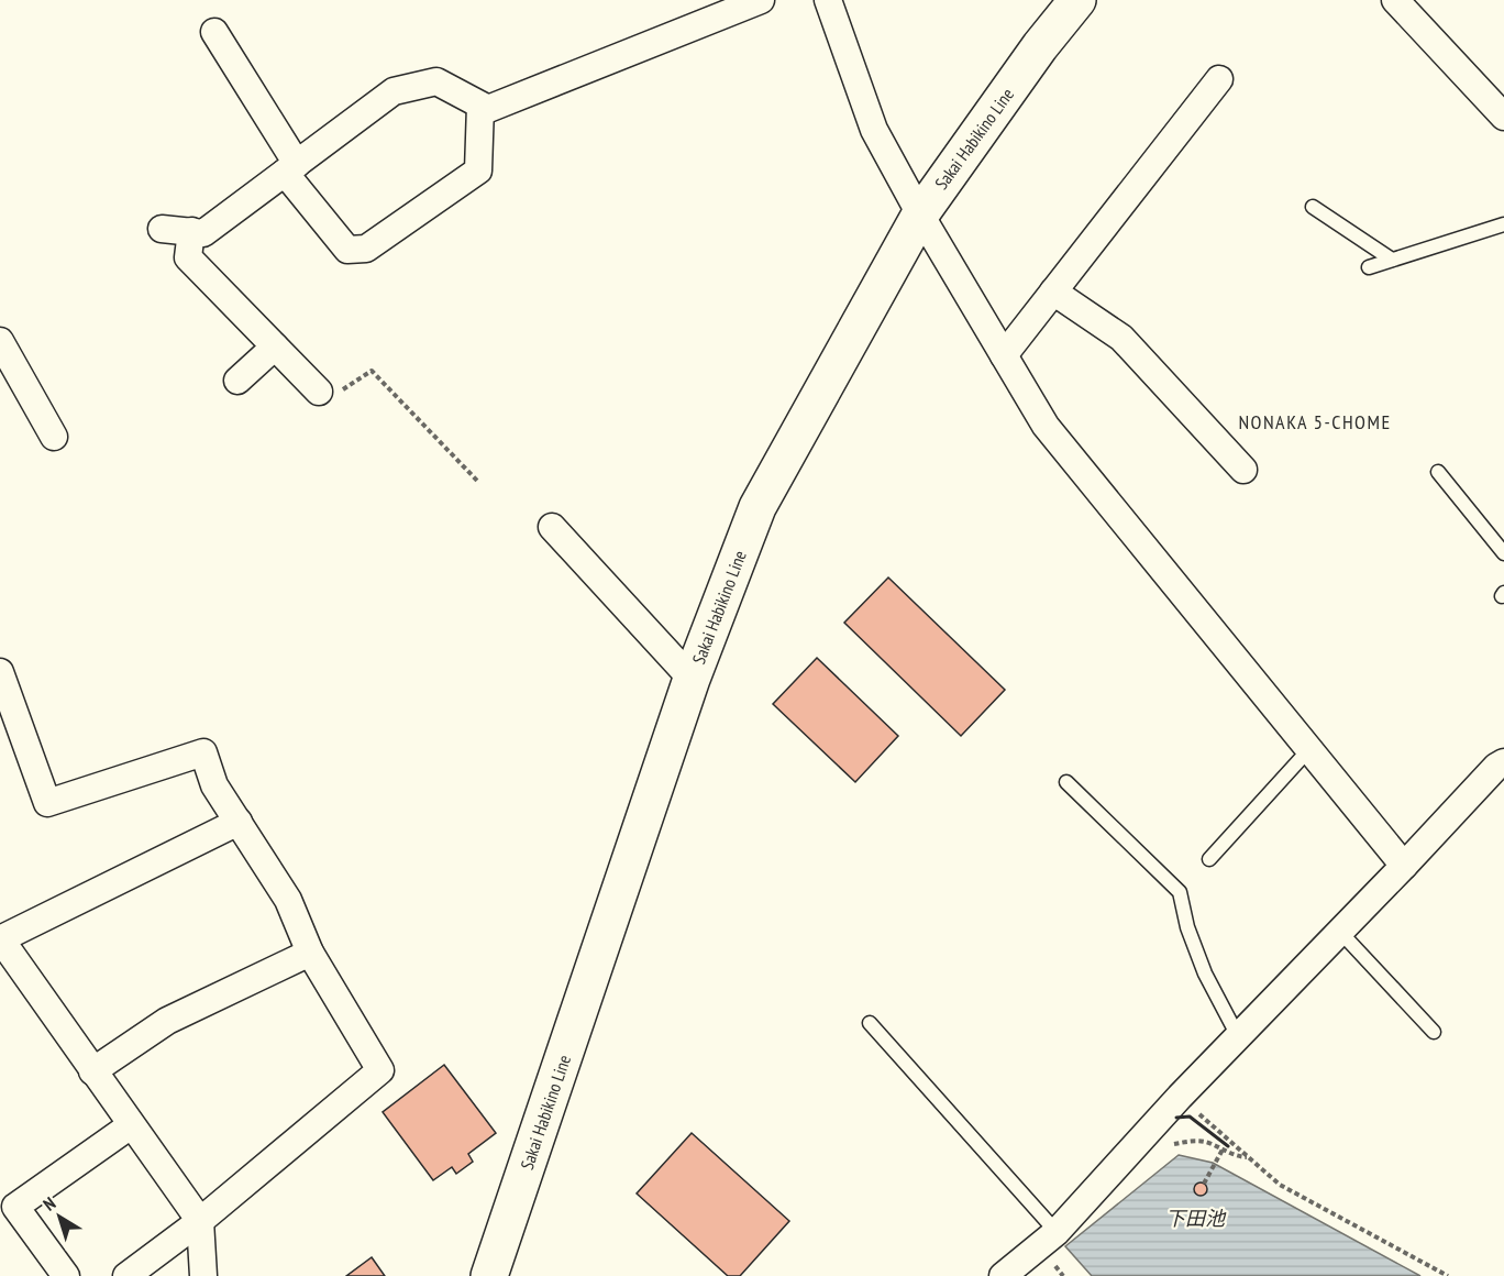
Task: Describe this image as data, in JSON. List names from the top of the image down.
{
  "streets": {
    "main road": ["Sakai Habikino Line"]
  },
  "districts": ["NONAKA 5-CHOME"],
  "water": ["下田池"],
  "north": "top left"
}
